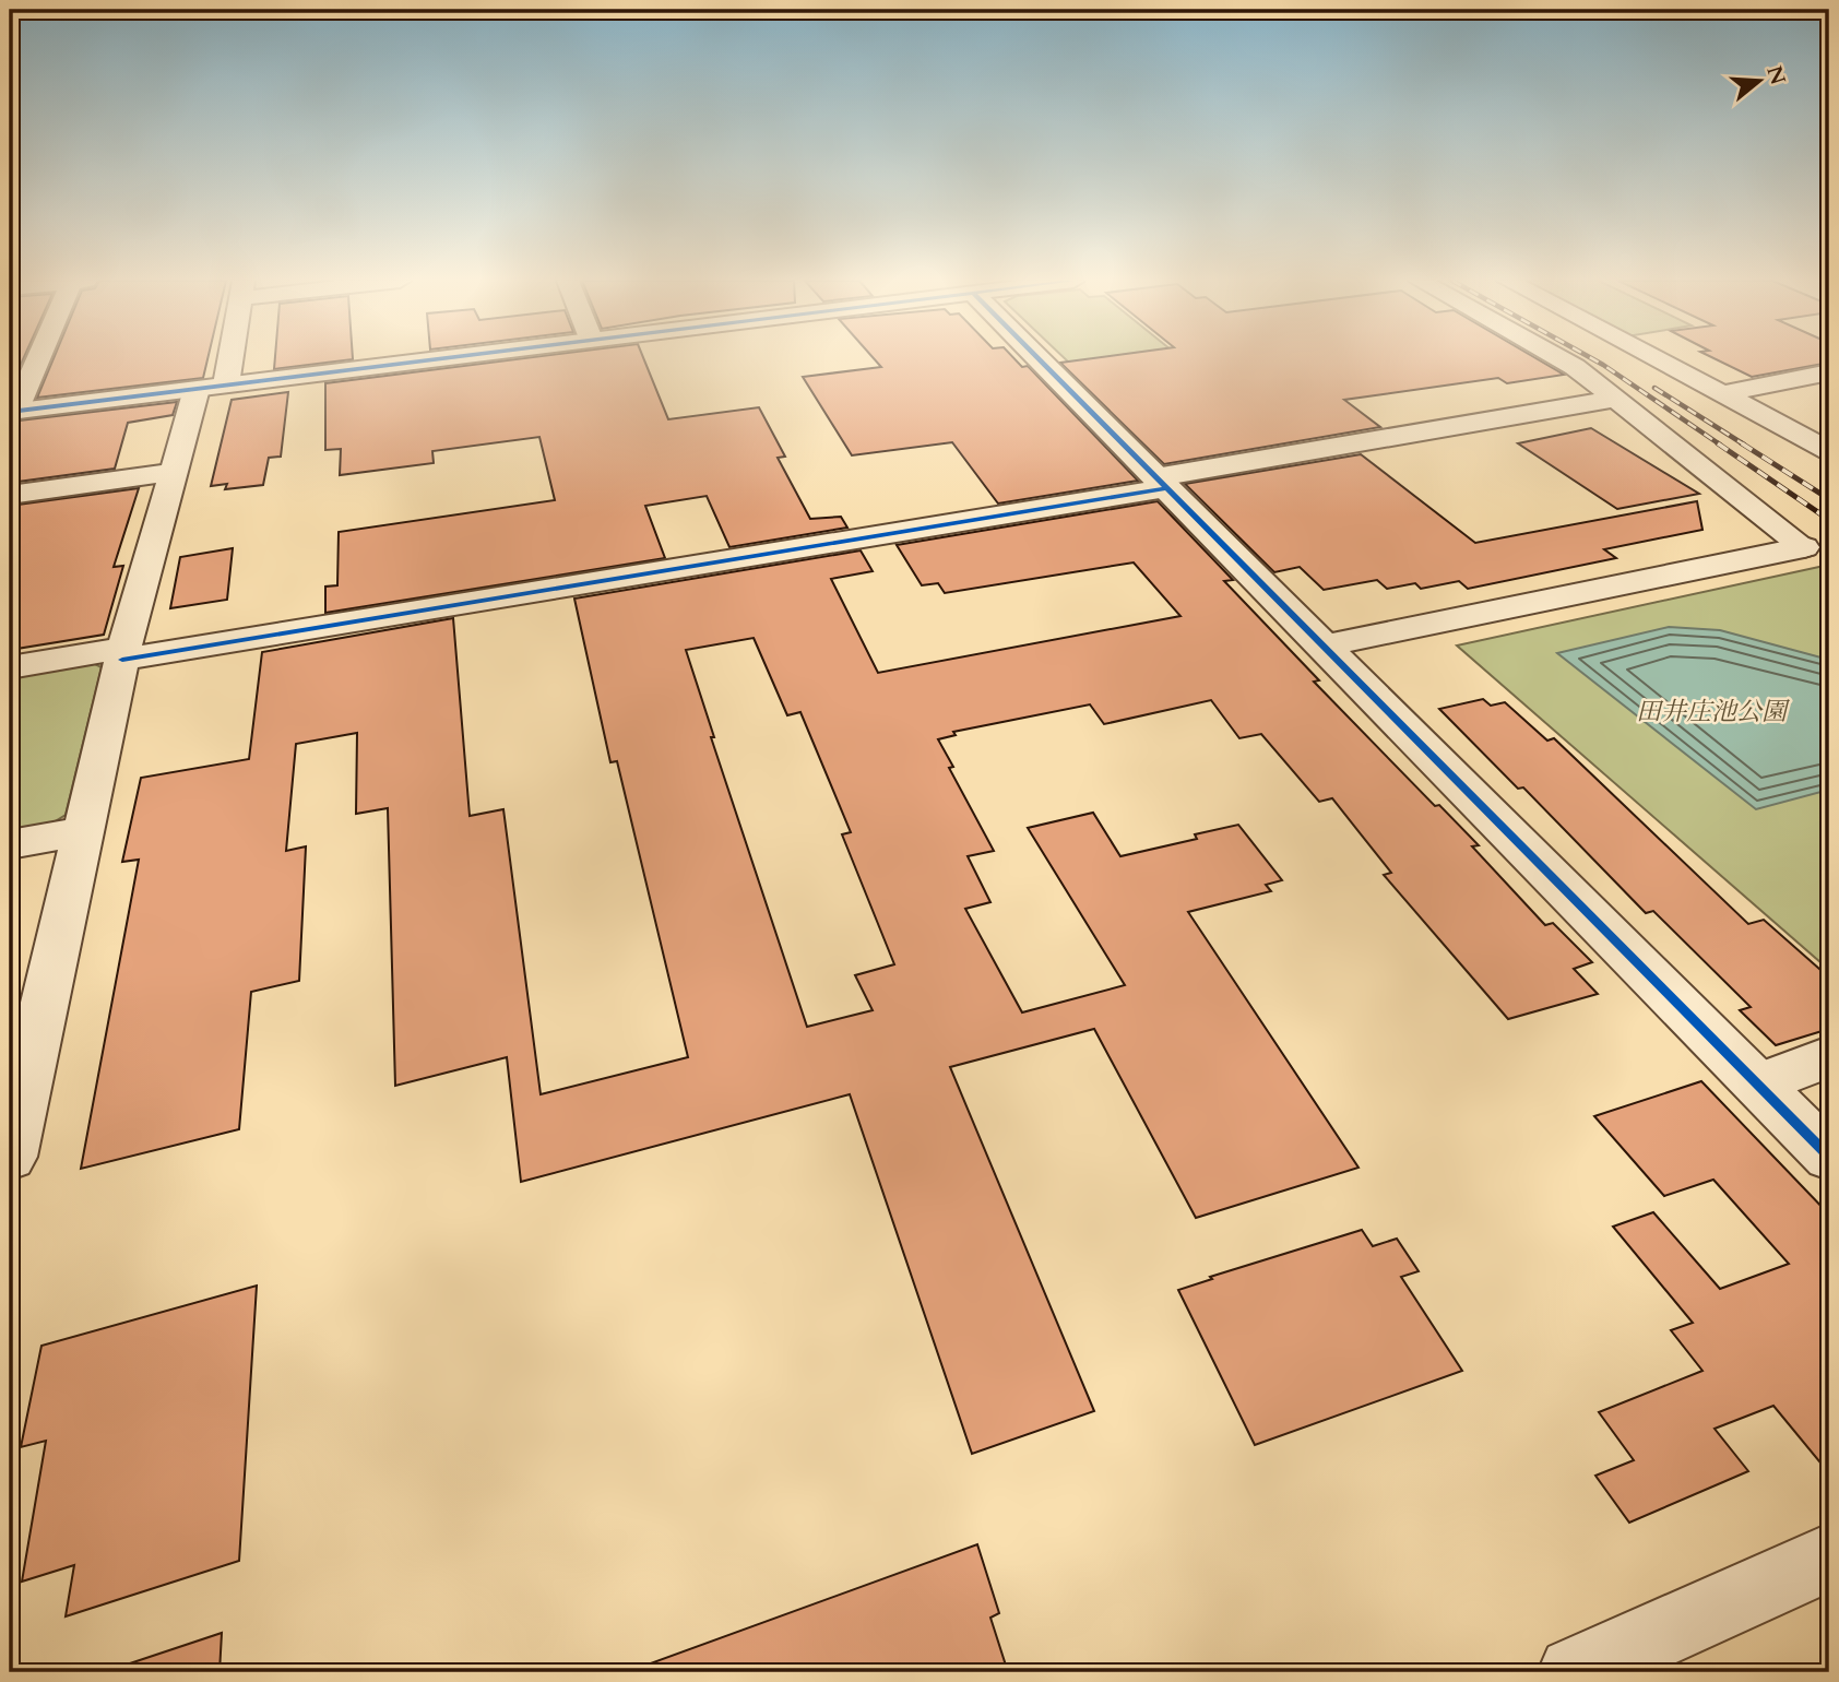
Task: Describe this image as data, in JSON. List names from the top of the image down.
{
  "parks": ["田井庄池公園"],
  "north": "right"
}
